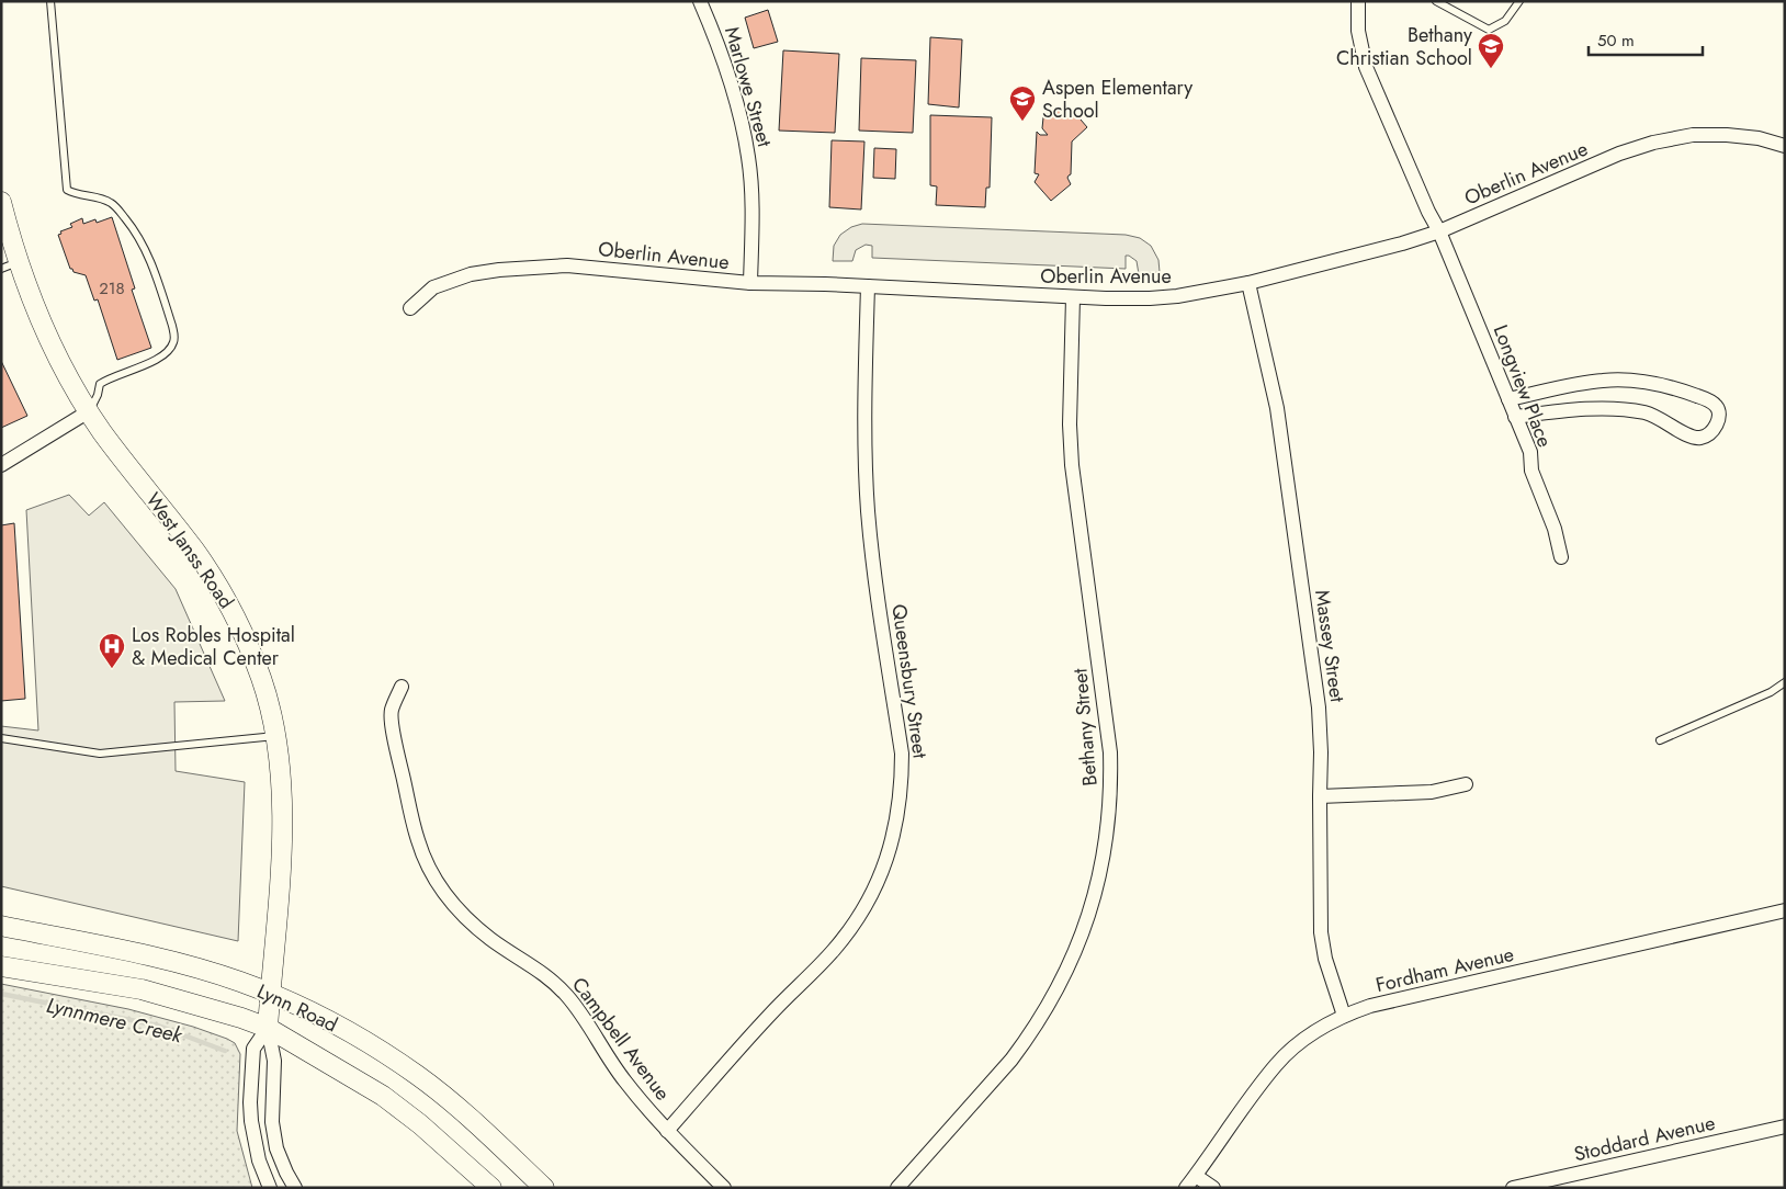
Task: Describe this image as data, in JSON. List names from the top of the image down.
{
  "streets": {
    "main road": ["West Janss Road", "Lynn Road"],
    "street": [
      "Marlowe Street",
      "Oberlin Avenue",
      "Longview Place",
      "Massey Street",
      "Queensbury Street",
      "Bethany Street",
      "Fordham Avenue",
      "Campbell Avenue",
      "Stoddard Avenue"
    ]
  },
  "crossings": [
    ["Marlowe Street", "Oberlin Avenue"],
    ["Oberlin Avenue", "Longview Place"],
    ["Oberlin Avenue", "Massey Street"],
    ["Oberlin Avenue", "Queensbury Street"],
    ["Oberlin Avenue", "Bethany Street"],
    ["West Janss Road", "Lynn Road"],
    ["Massey Street", "Fordham Avenue"],
    ["Queensbury Street", "Campbell Avenue"]
  ],
  "water": ["Lynnmere Creek"],
  "places": {
    "school or university": ["Bethany Christian School", "Aspen Elementary School"],
    "hospital": ["Los Robles Hospital & Medical Center"]
  },
  "house_numbers": ["218"],
  "scale_bar": "50 m"
}
